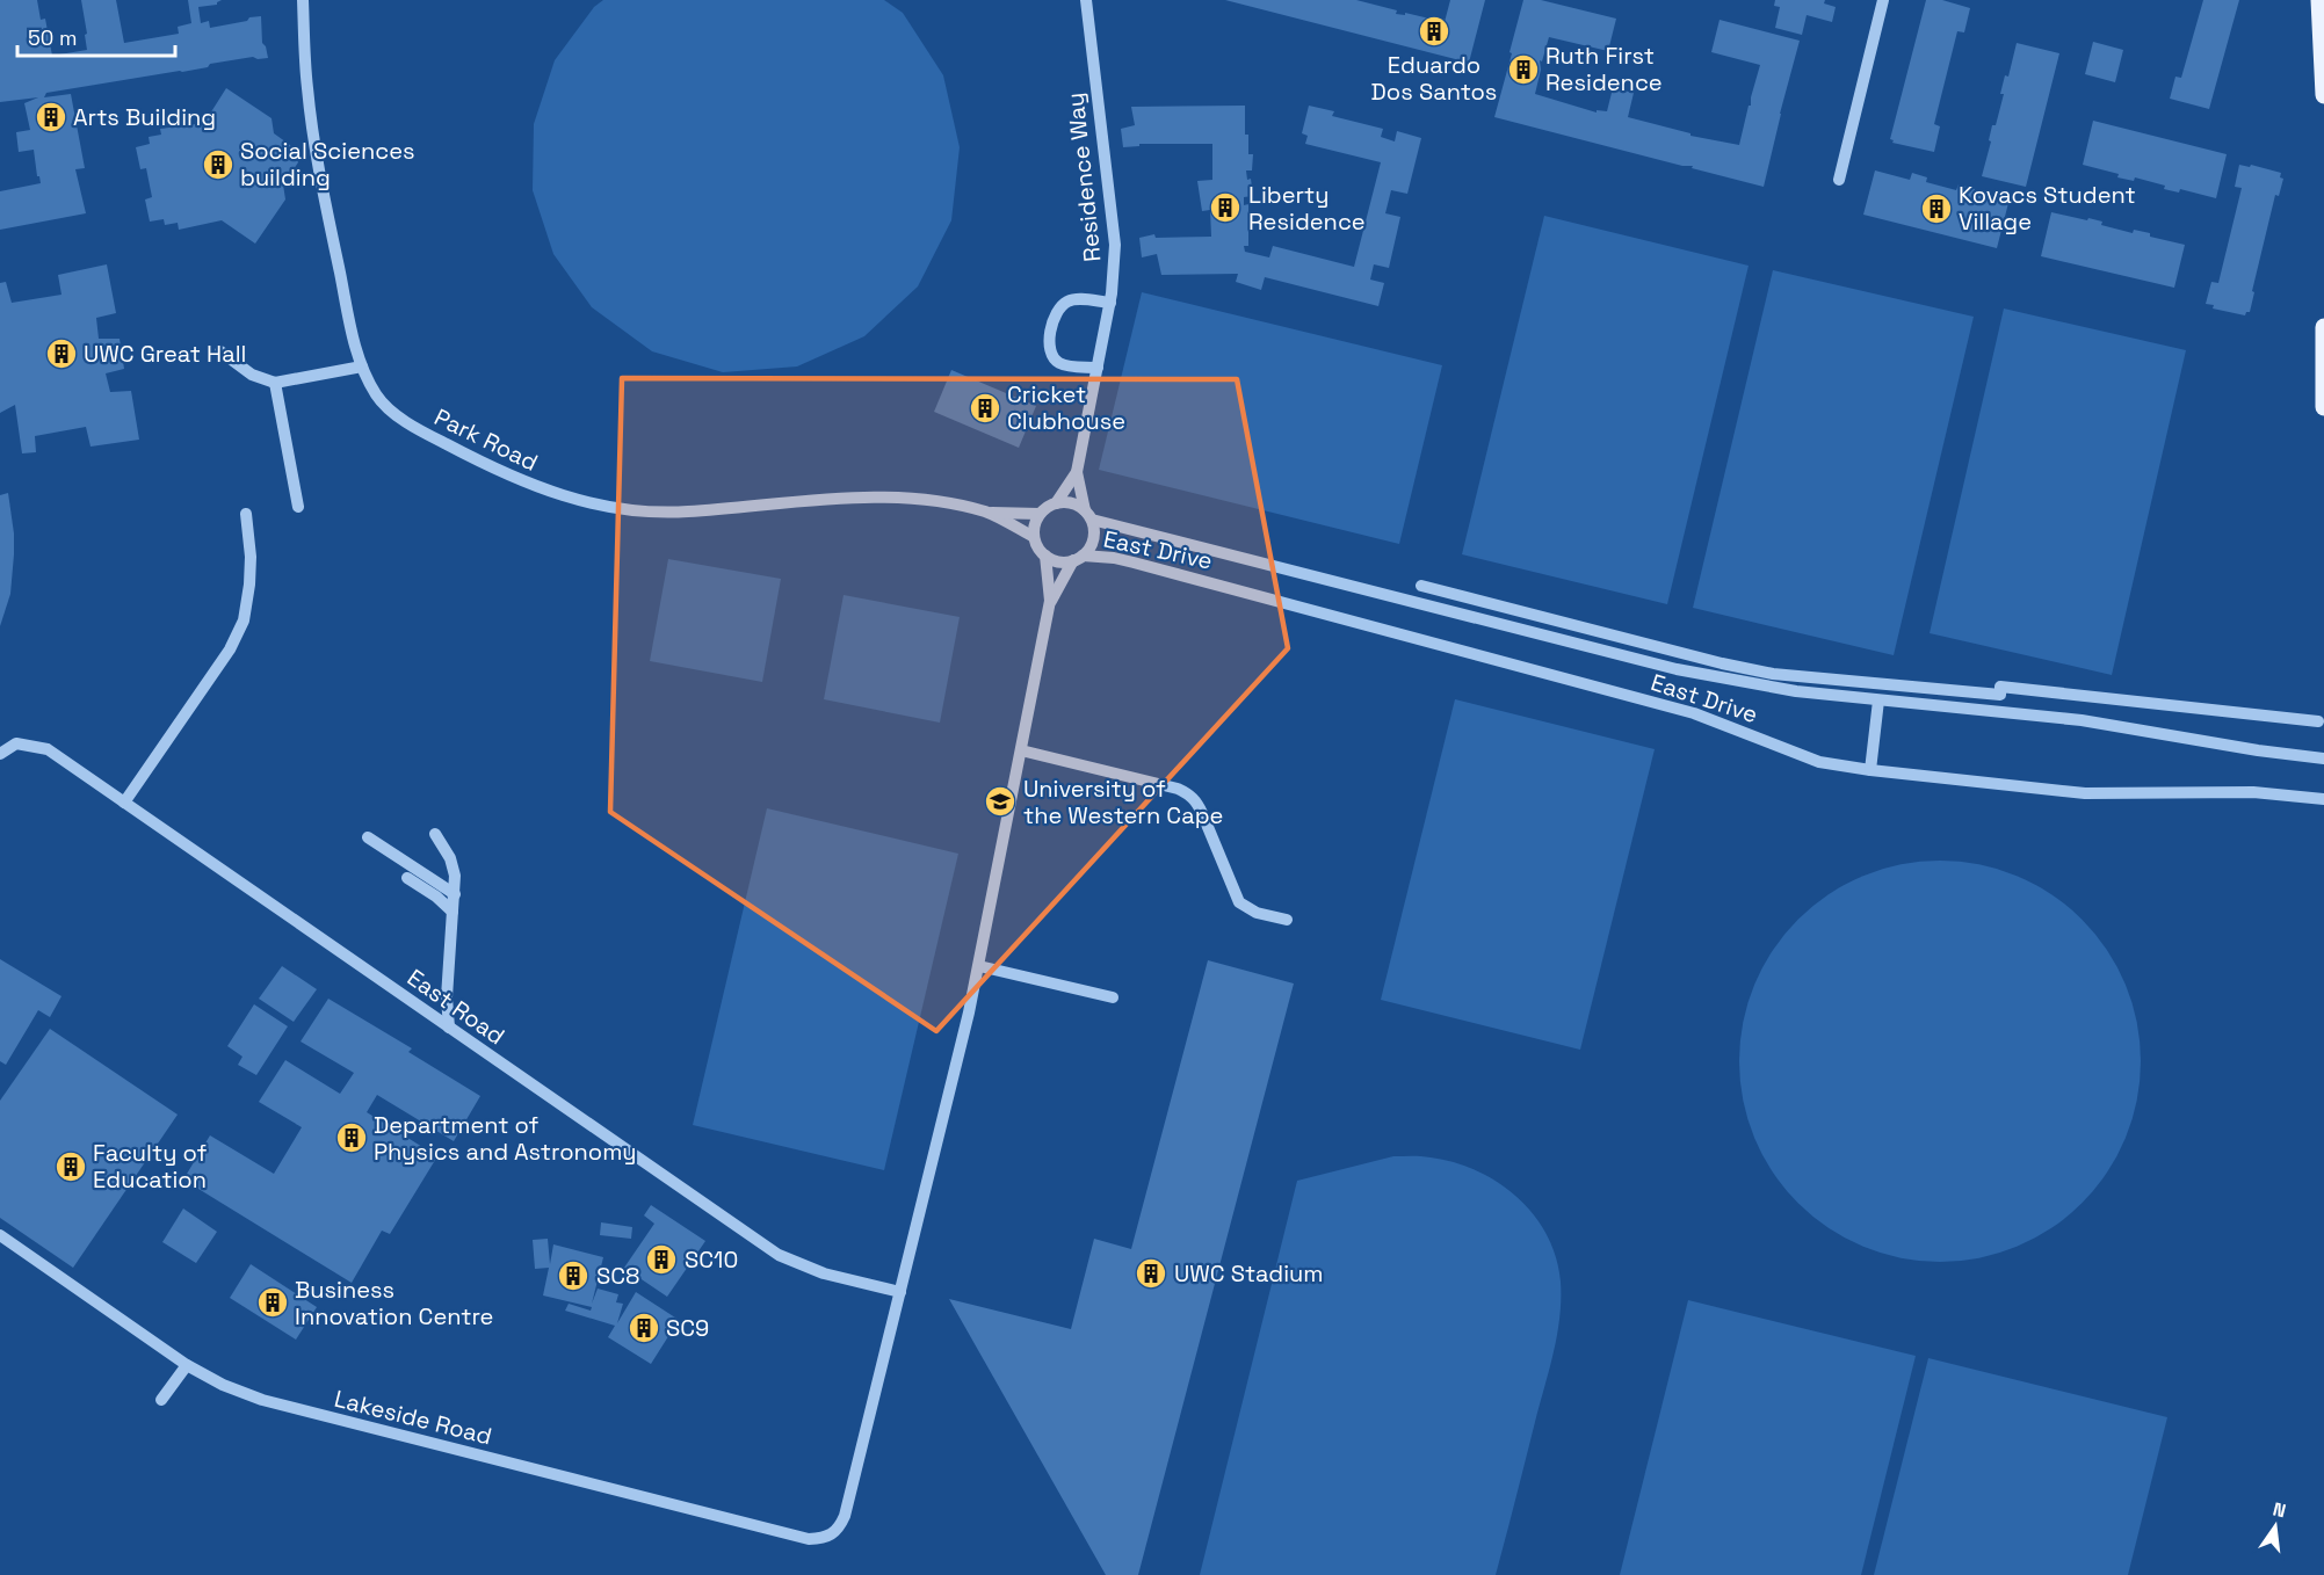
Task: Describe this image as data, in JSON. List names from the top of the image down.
{
  "streets": {
    "street": [
      "Residence Way",
      "Park Road",
      "East Drive",
      "East Road",
      "Lakeside Road"
    ]
  },
  "crossings": [
    ["Residence Way", "Park Road"],
    ["Residence Way", "East Drive"],
    ["Park Road", "East Drive"],
    ["East Road", "Lakeside Road"]
  ],
  "places": {
    "building": [
      "Eduardo Dos Santos",
      "Ruth First Residence",
      "Arts Building",
      "Social Sciences building",
      "Liberty Residence",
      "Kovacs Student Village",
      "UWC Great Hall",
      "Cricket Clubhouse",
      "Department of Physics and Astronomy",
      "Faculty of Education",
      "SC10",
      "UWC Stadium",
      "SC8",
      "Business Innovation Centre",
      "SC9"
    ],
    "school or university": ["University of the Western Cape"]
  },
  "scale_bar": "50 m",
  "north": "top"
}
